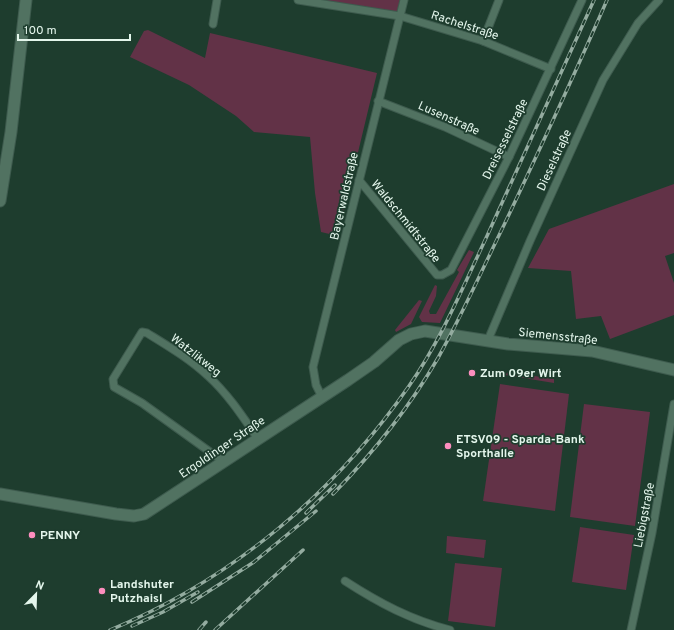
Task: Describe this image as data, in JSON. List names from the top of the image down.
{
  "streets": {
    "main road": ["Siemensstraße", "Ergoldinger Straße"],
    "street": [
      "Rachelstraße",
      "Lusenstraße",
      "Dreisesselstraße",
      "Dieselstraße",
      "Bayerwaldstraße",
      "Waldschmidtstraße",
      "Watzlikweg",
      "Liebigstraße"
    ]
  },
  "crossings": [
    ["Rachelstraße", "Dreisesselstraße"],
    ["Rachelstraße", "Bayerwaldstraße"],
    ["Lusenstraße", "Dreisesselstraße"],
    ["Lusenstraße", "Bayerwaldstraße"],
    ["Dreisesselstraße", "Waldschmidtstraße"],
    ["Dieselstraße", "Siemensstraße"],
    ["Bayerwaldstraße", "Waldschmidtstraße"],
    ["Bayerwaldstraße", "Ergoldinger Straße"],
    ["Siemensstraße", "Ergoldinger Straße"],
    ["Watzlikweg", "Ergoldinger Straße"]
  ],
  "places": [
    "Zum 09er Wirt",
    "ETSV09 - Sparda-Bank Sporthalle",
    "PENNY",
    "Landshuter Putzhaisl"
  ],
  "scale_bar": "100 m",
  "north": "top right"
}
